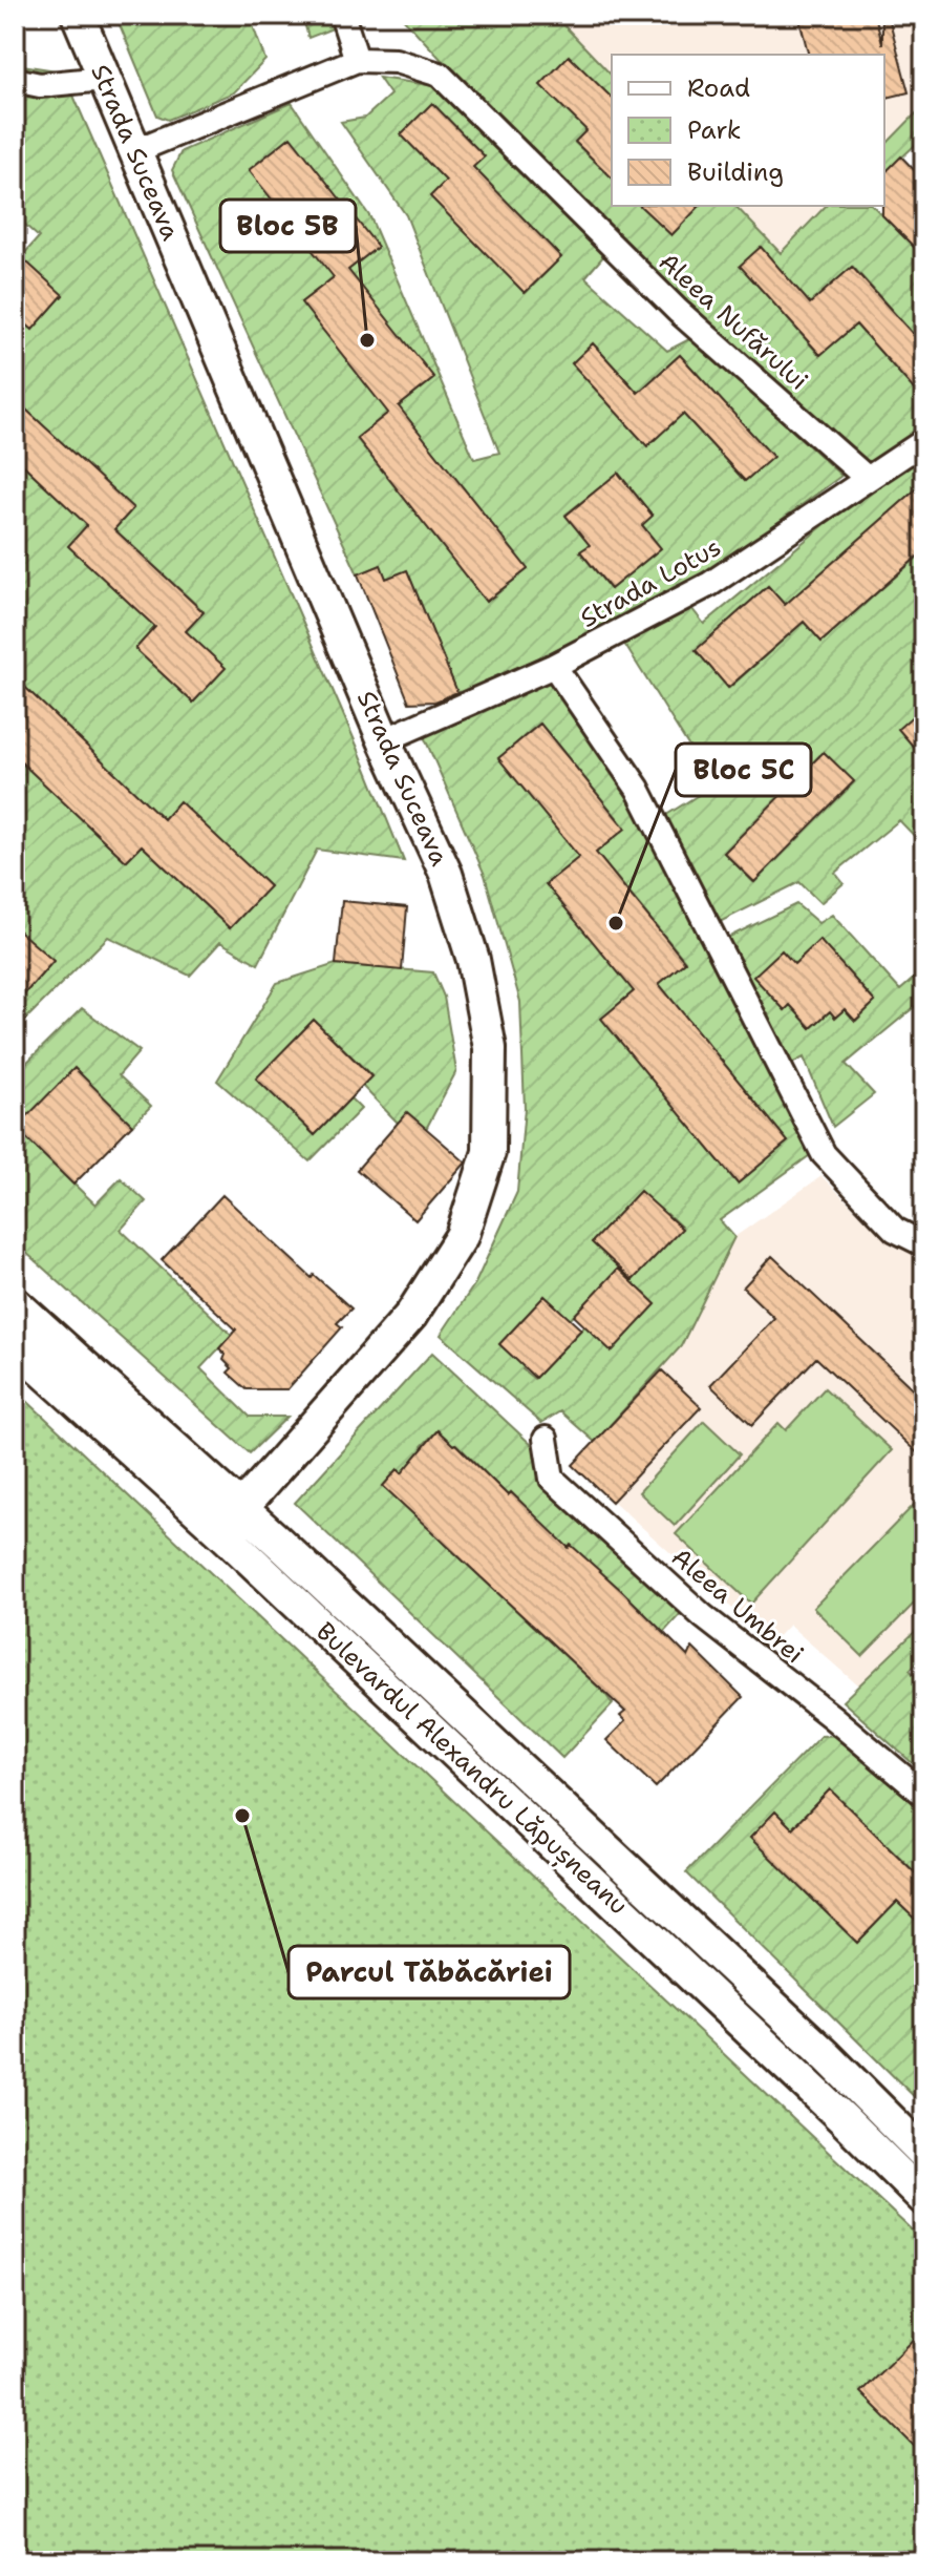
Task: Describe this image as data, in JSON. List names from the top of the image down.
{
  "streets": {
    "main road": ["Strada Suceava", "Bulevardul Alexandru Lăpușneanu"],
    "street": ["Aleea Nufărului", "Strada Lotus", "Aleea Umbrei"]
  },
  "crossings": [
    ["Strada Suceava", "Aleea Nufărului"],
    ["Strada Suceava", "Strada Lotus"],
    ["Strada Suceava", "Bulevardul Alexandru Lăpușneanu"],
    ["Aleea Nufărului", "Strada Lotus"]
  ],
  "places": ["Bloc 5B", "Bloc 5C", "Parcul Tăbăcăriei"],
  "legend": ["Road", "Park", "Building"]
}
